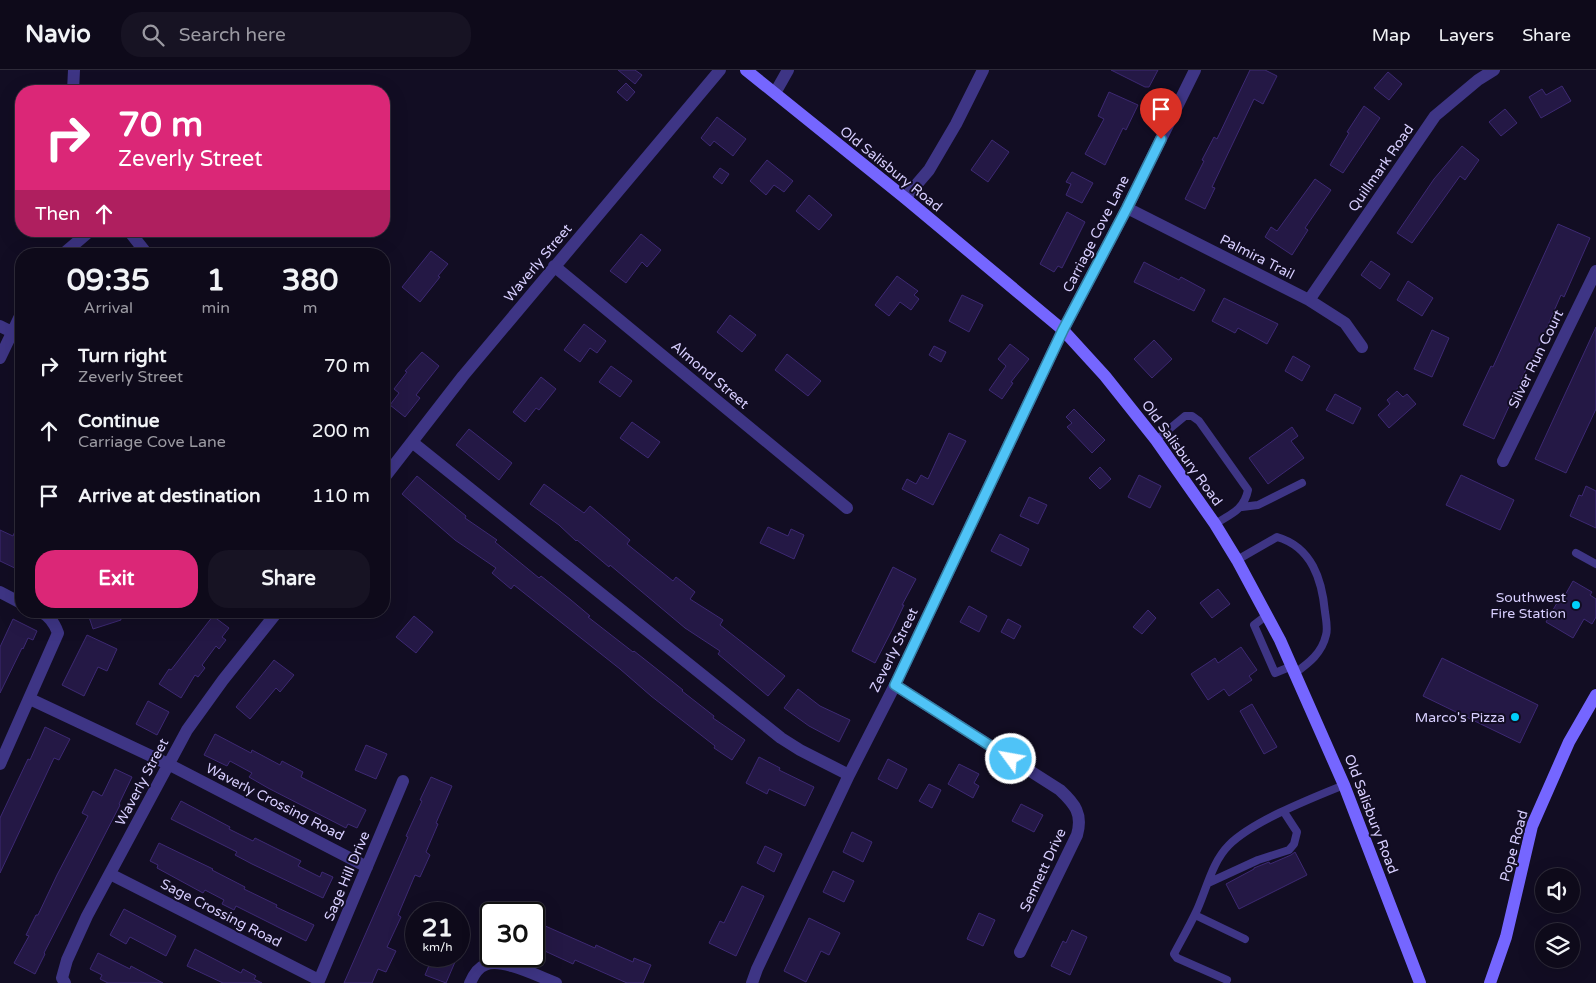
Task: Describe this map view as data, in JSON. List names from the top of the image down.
{
  "streets": {
    "main road": ["Old Salisbury Road", "Pope Road"],
    "street": [
      "Quillmark Road",
      "Carriage Cove Lane",
      "Palmira Trail",
      "Waverly Street",
      "Silver Run Court",
      "Almond Street",
      "Zeverly Street",
      "Waverly Crossing Road",
      "Sennett Drive",
      "Sage Hill Drive",
      "Sage Crossing Road"
    ]
  },
  "crossings": [
    ["Quillmark Road", "Palmira Trail"],
    ["Old Salisbury Road", "Carriage Cove Lane"],
    ["Old Salisbury Road", "Zeverly Street"],
    ["Carriage Cove Lane", "Palmira Trail"],
    ["Carriage Cove Lane", "Zeverly Street"],
    ["Waverly Street", "Almond Street"],
    ["Waverly Street", "Waverly Crossing Road"],
    ["Waverly Street", "Sage Crossing Road"],
    ["Zeverly Street", "Sennett Drive"],
    ["Waverly Crossing Road", "Sage Hill Drive"],
    ["Sage Hill Drive", "Sage Crossing Road"]
  ],
  "places": ["Southwest Fire Station", "Marco's Pizza"],
  "page": {
    "header": "Navio",
    "search": "Search here",
    "nav": ["Map", "Layers", "Share"],
    "turn": ["70 m", "Zeverly Street"],
    "then": "Then",
    "eta": [
      "09:35",
      "Arrival",
      "1",
      "min",
      "380",
      "m"
    ],
    "list": [
      {
        "name": "Turn right",
        "note": "Zeverly Street",
        "value": "70 m"
      },
      {
        "name": "Continue",
        "note": "Carriage Cove Lane",
        "value": "200 m"
      },
      {
        "name": "Arrive at destination",
        "value": "110 m"
      }
    ],
    "buttons": ["Exit", "Share"],
    "speed": "21 km/h",
    "limit": "30"
  }
}
